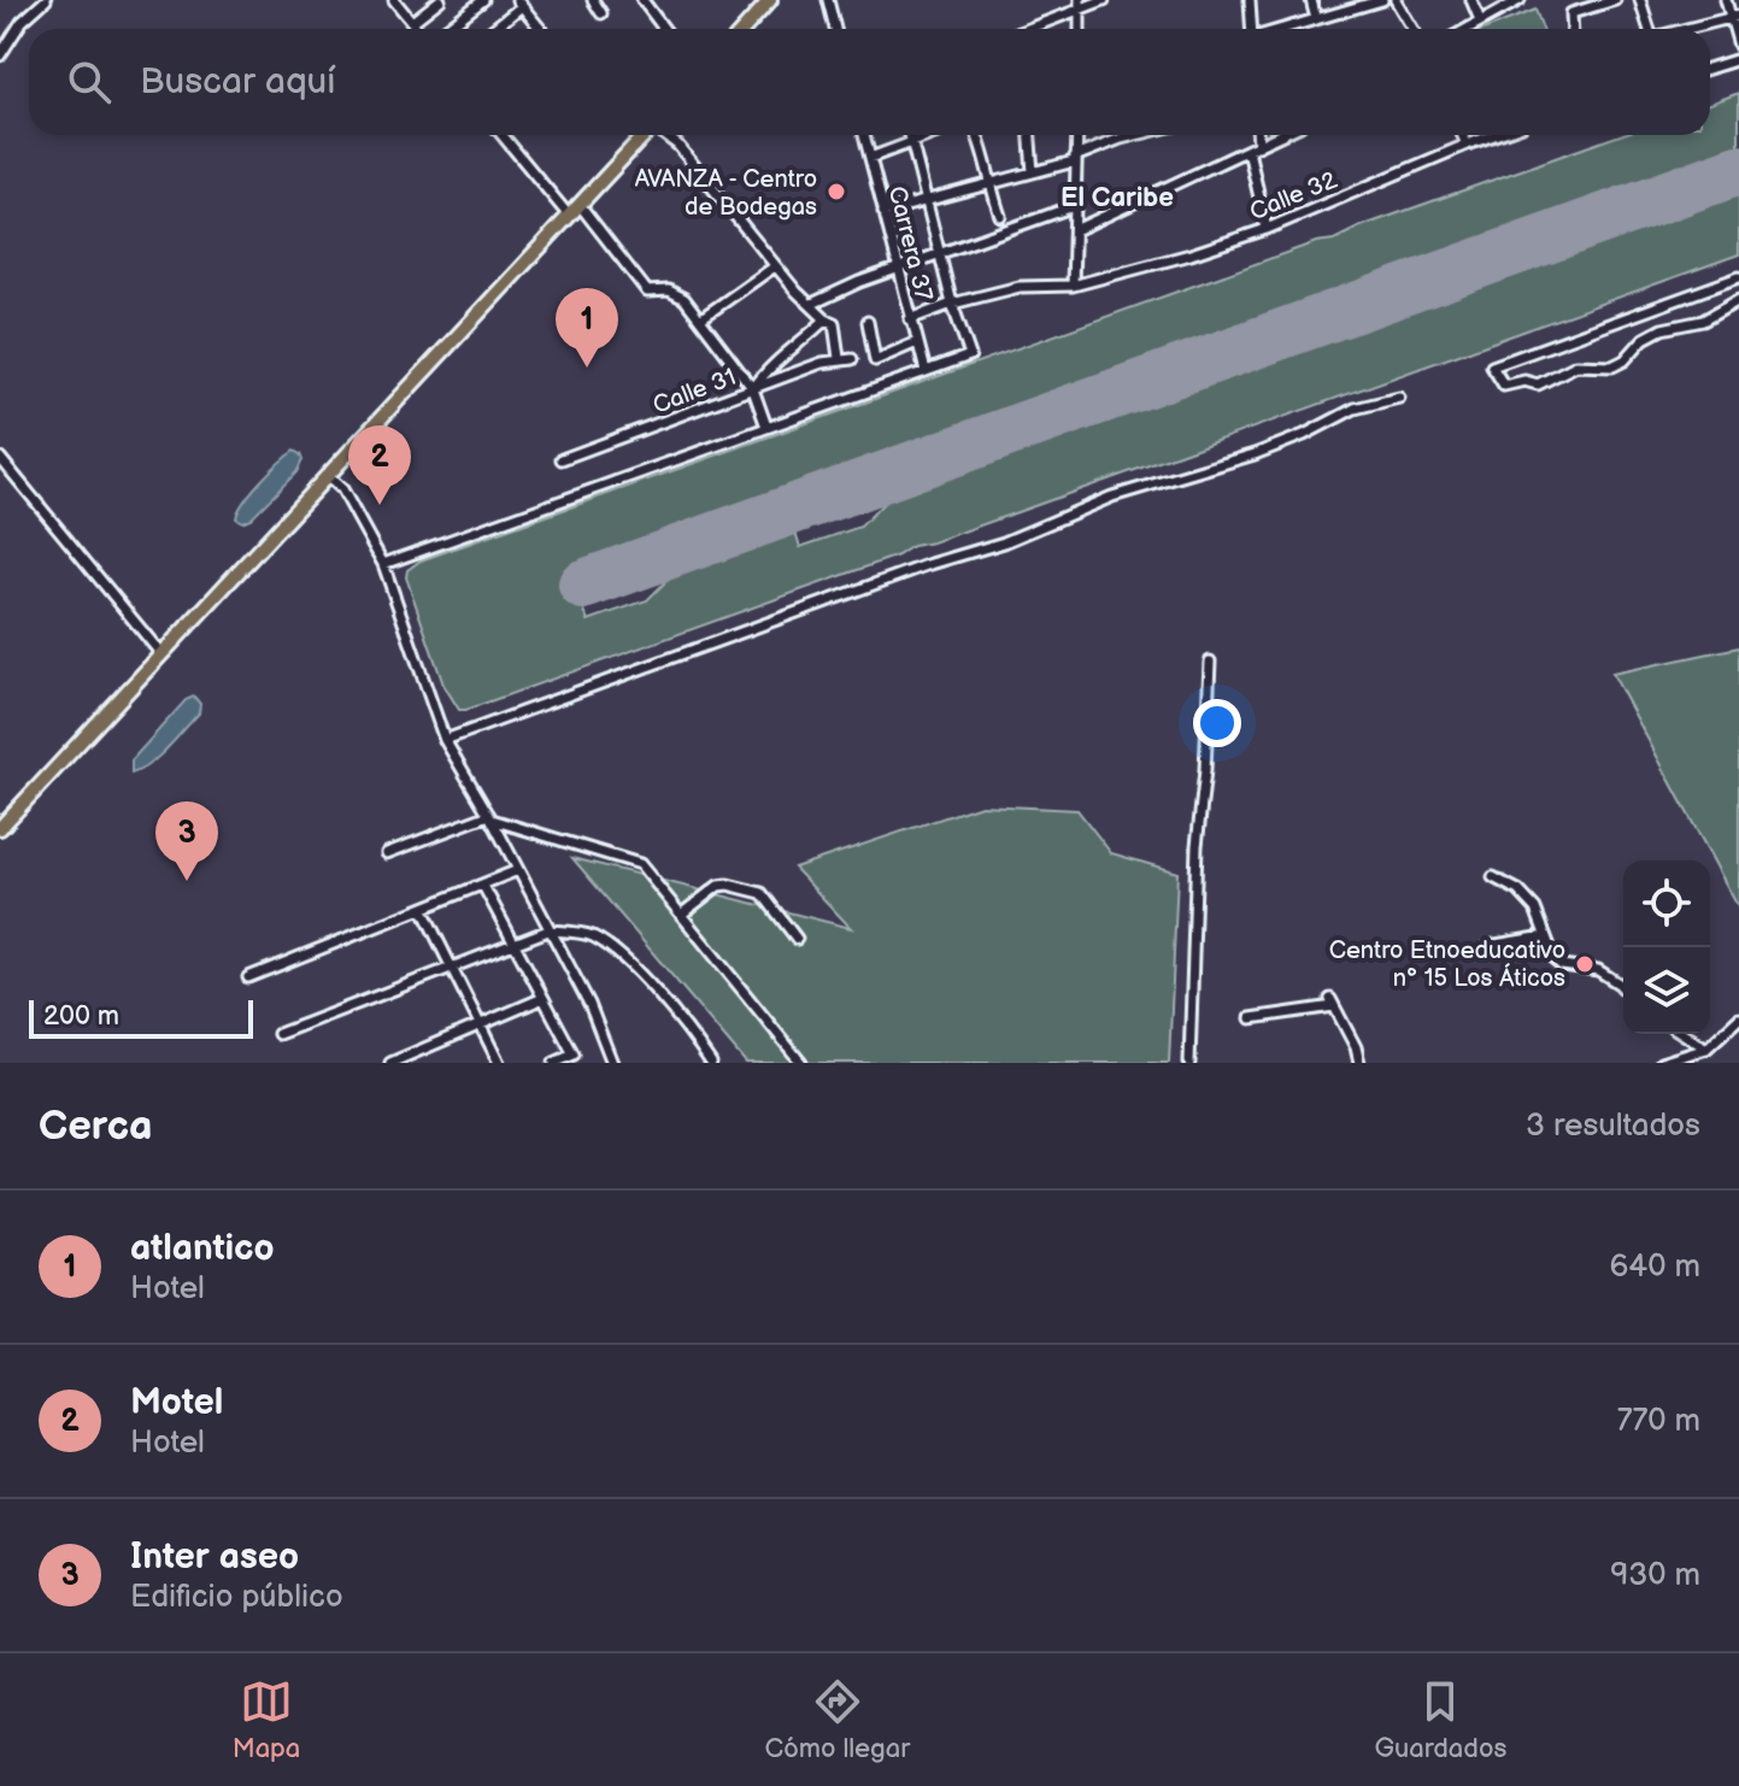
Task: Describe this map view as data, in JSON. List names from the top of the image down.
{
  "streets": {
    "street": ["Calle 32", "Carrera 37", "Calle 31"]
  },
  "crossings": [
    ["Calle 32", "Carrera 37"]
  ],
  "districts": ["El Caribe"],
  "places": ["AVANZA - Centro de Bodegas", "Centro Etnoeducativo n° 15 Los Áticos"],
  "scale_bar": "200 m",
  "page": {
    "search": "Buscar aquí",
    "pins": ["1", "2", "3"],
    "scale": "200 m",
    "heading": ["Cerca", "3 resultados"],
    "list": [
      {
        "mark": "1",
        "name": "atlantico",
        "note": "Hotel",
        "value": "640 m"
      },
      {
        "mark": "2",
        "name": "Motel",
        "note": "Hotel",
        "value": "770 m"
      },
      {
        "mark": "3",
        "name": "Inter aseo",
        "note": "Edificio público",
        "value": "930 m"
      }
    ],
    "nav": ["Mapa", "Cómo llegar", "Guardados"]
  }
}
